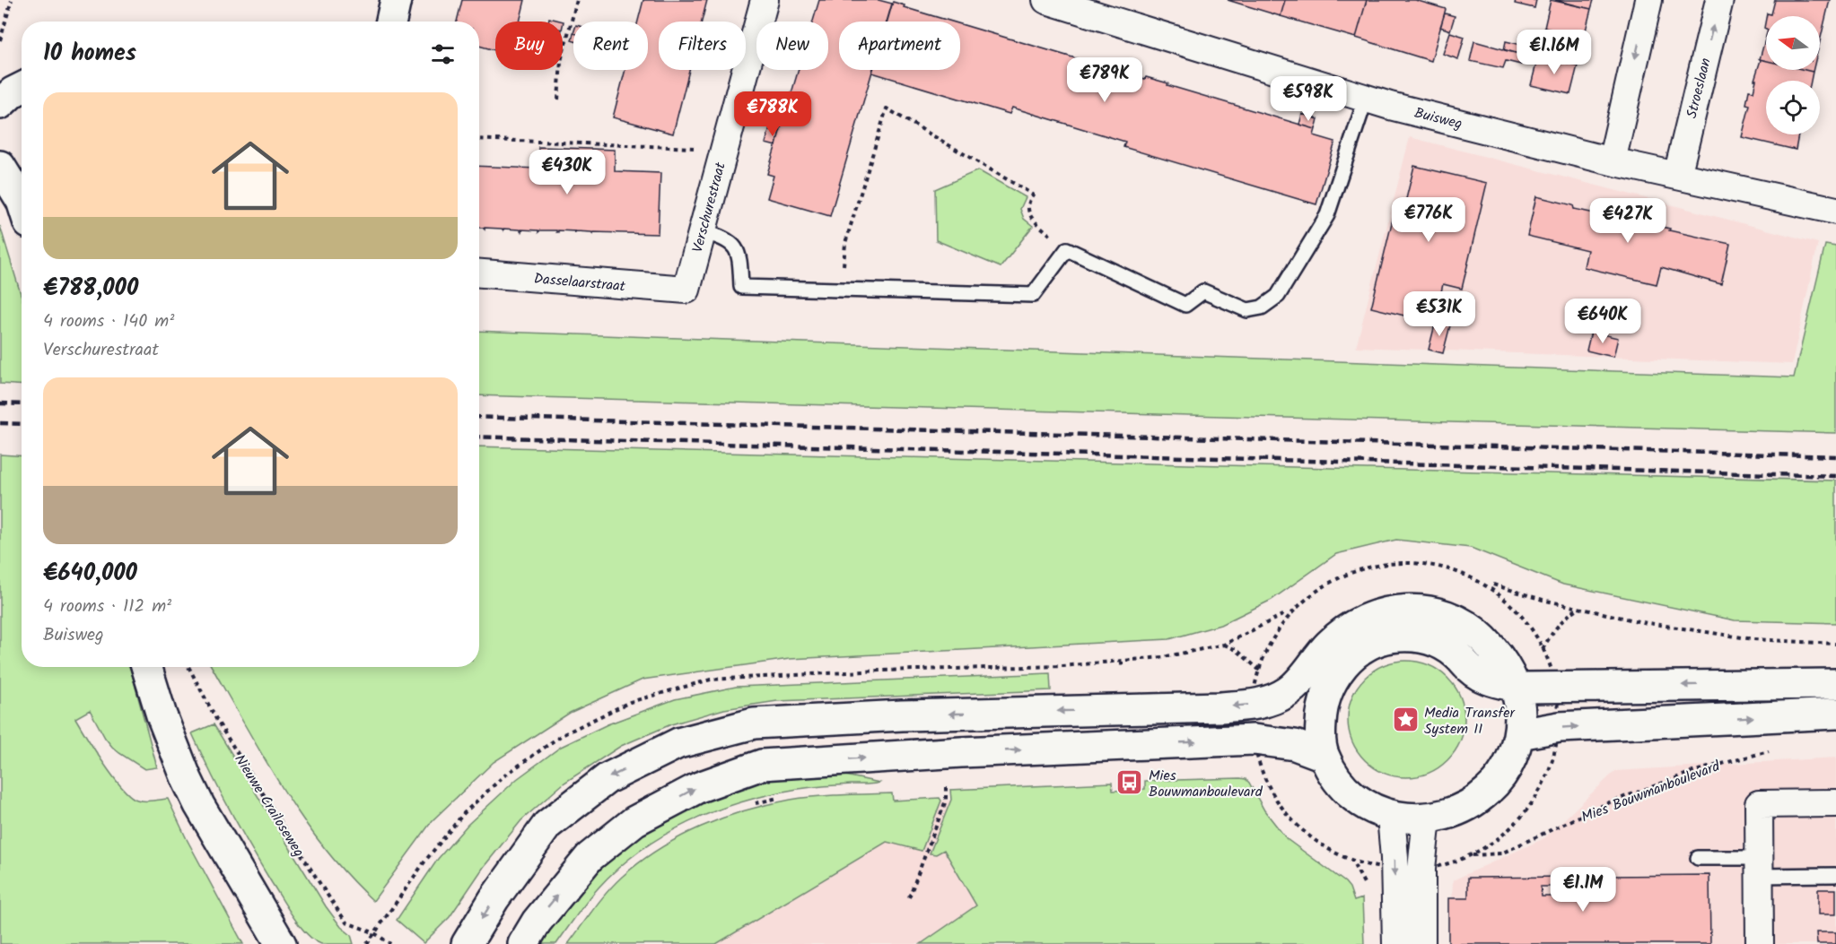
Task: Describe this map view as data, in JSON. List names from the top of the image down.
{
  "streets": {
    "street": [
      "Stroeslaan",
      "Buisweg",
      "Verschurestraat",
      "Dasselaarstraat"
    ],
    "path": ["Mies Bouwmanboulevard", "Nieuwe Crailoseweg"]
  },
  "crossings": [
    ["Stroeslaan", "Buisweg"],
    ["Verschurestraat", "Dasselaarstraat"]
  ],
  "places": {
    "place": ["Media Transfer System II"],
    "bus stop": ["Mies Bouwmanboulevard"]
  },
  "north": "left",
  "page": {
    "chip": [
      "Buy",
      "Rent",
      "Filters",
      "New",
      "Apartment"
    ],
    "heading": "10 homes",
    "price": [
      "€1.16M",
      "€789K",
      "€598K",
      "€788K",
      "€430K",
      "€776K",
      "€427K",
      "€531K",
      "€640K",
      "€1.1M"
    ],
    "list": [
      {
        "name": "€788,000",
        "note": "4 rooms · 140 m² · Verschurestraat"
      },
      {
        "name": "€640,000",
        "note": "4 rooms · 112 m² · Buisweg"
      }
    ]
  }
}
